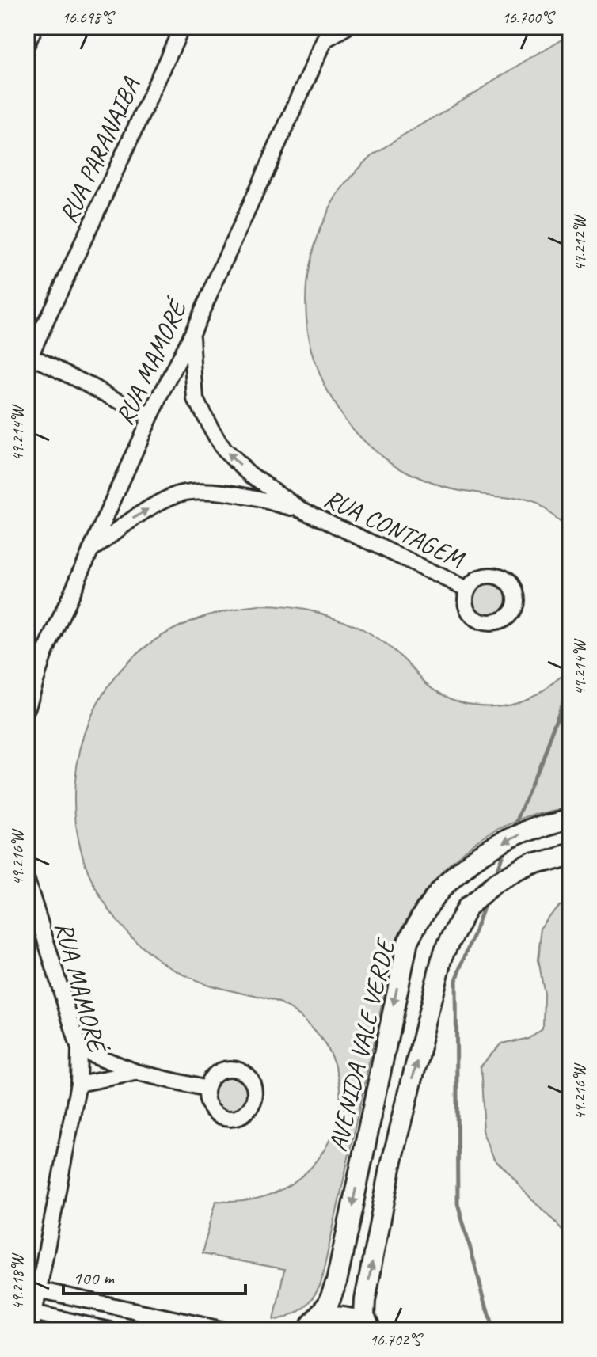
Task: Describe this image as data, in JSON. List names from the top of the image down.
{
  "streets": {
    "street": [
      "RUA PARANAIBA",
      "RUA MAMORÉ",
      "RUA CONTAGEM",
      "AVENIDA VALE VERDE"
    ]
  },
  "crossings": [
    ["RUA MAMORÉ", "RUA CONTAGEM"]
  ],
  "scale_bar": "100 m",
  "coordinates": [
    "16.698°S",
    "16.700°S",
    "49.212°W",
    "49.214°W",
    "49.216°W",
    "49.218°W",
    "16.702°S"
  ]
}
